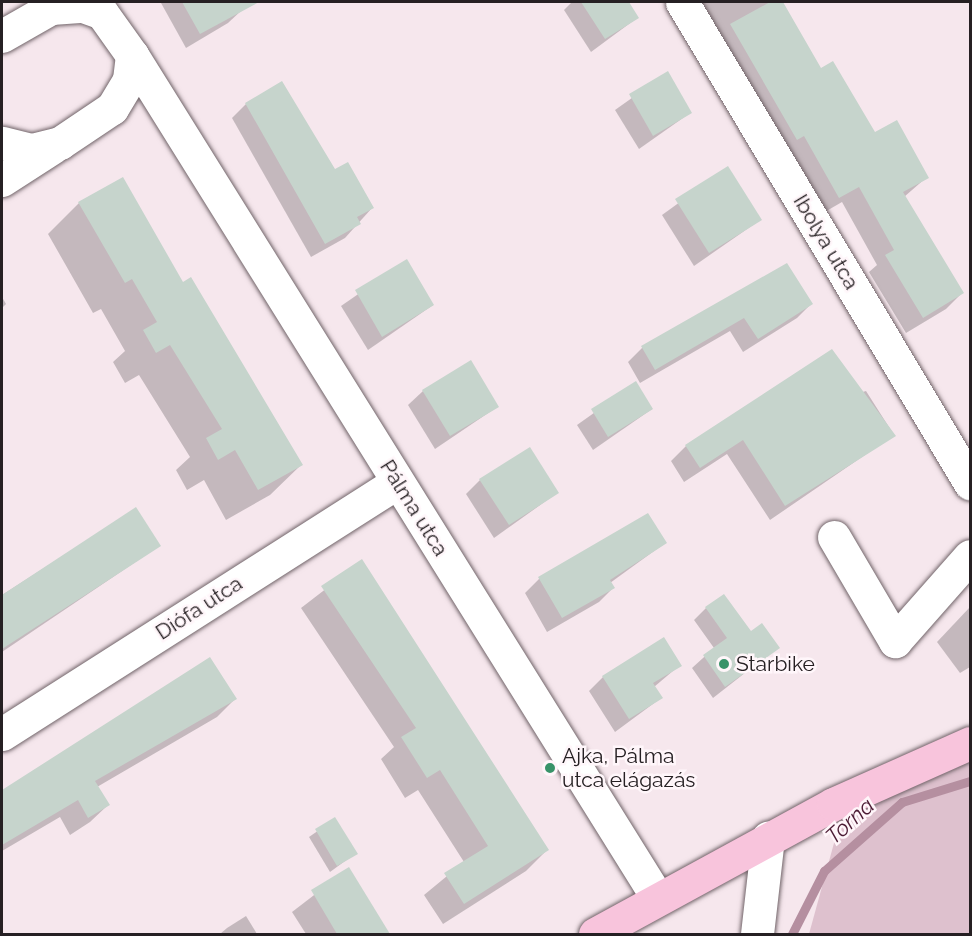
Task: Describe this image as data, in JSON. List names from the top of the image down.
{
  "streets": {
    "street": ["Ibolya utca", "Pálma utca", "Diófa utca"]
  },
  "crossings": [
    ["Pálma utca", "Diófa utca"]
  ],
  "water": ["Torna"],
  "places": ["Starbike", "Ajka, Pálma utca elágazás"]
}
